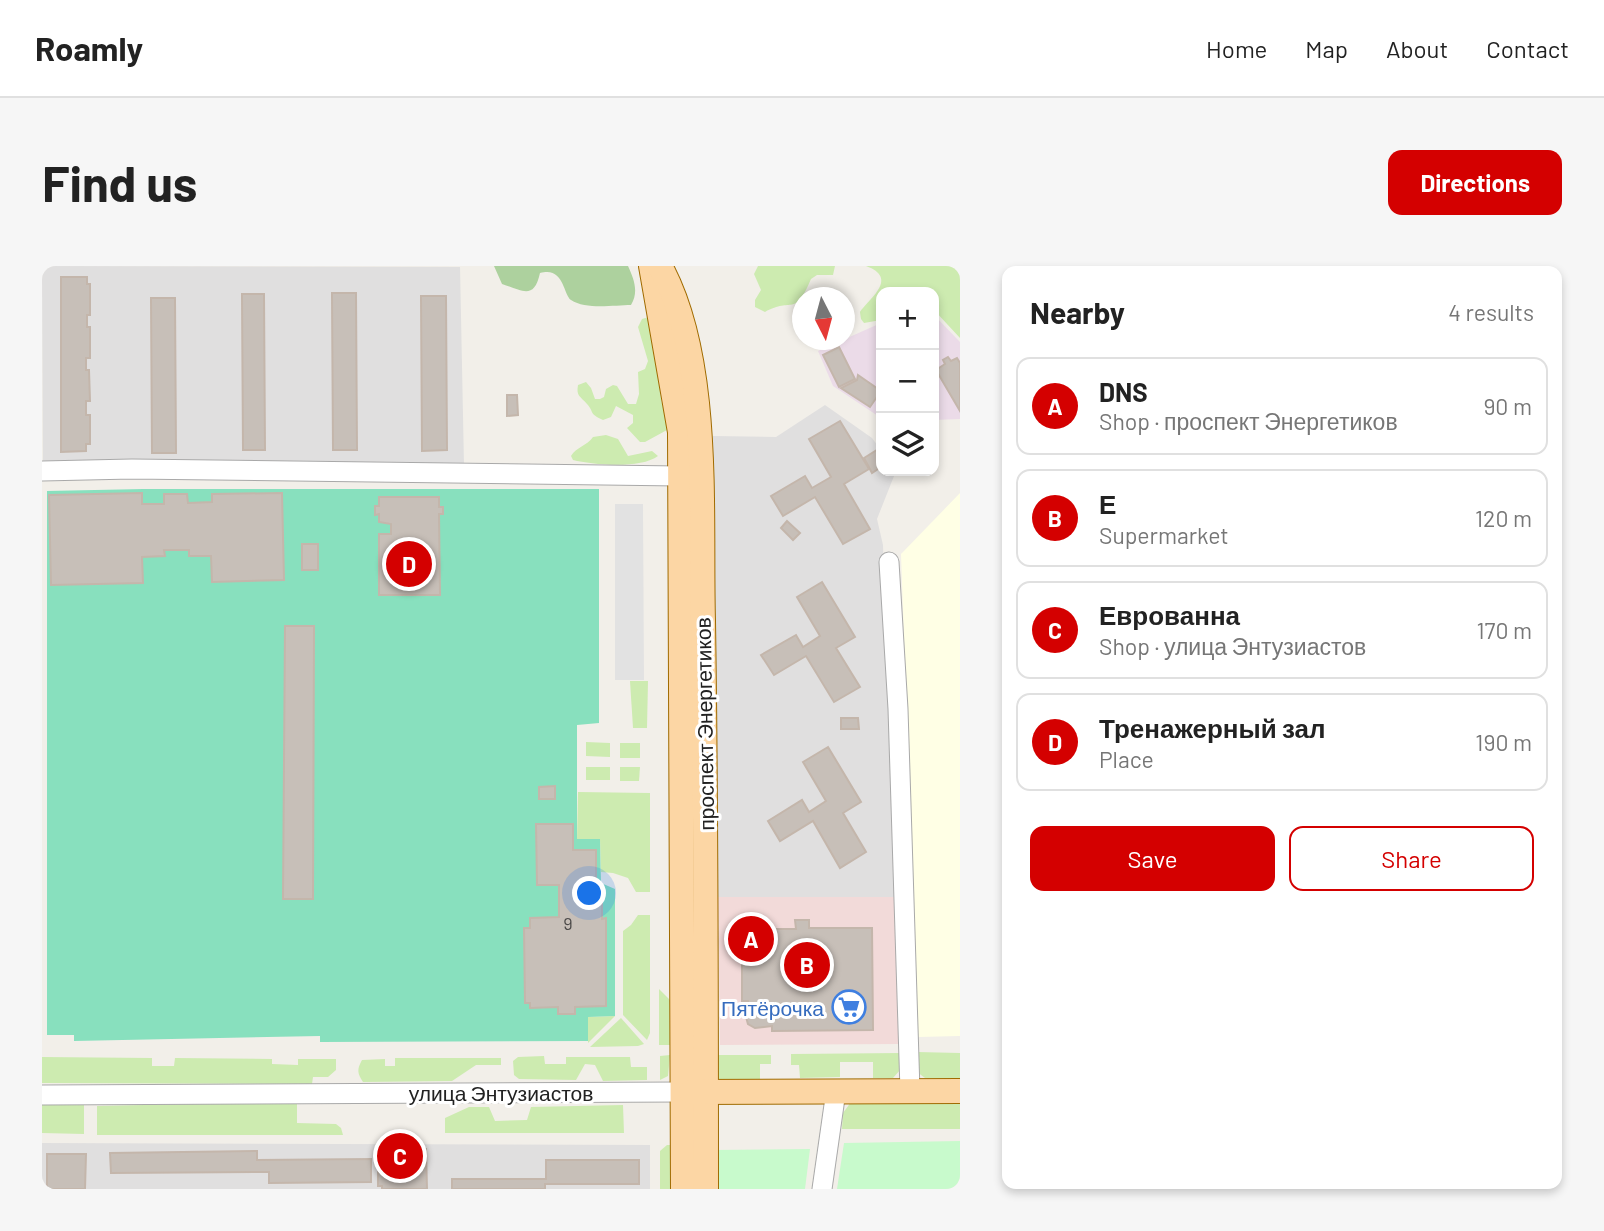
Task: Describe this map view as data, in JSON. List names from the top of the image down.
{
  "streets": {
    "main road": ["проспект Энергетиков", "улица Энтузиастов"]
  },
  "crossings": [
    ["проспект Энергетиков", "улица Энтузиастов"]
  ],
  "places": {
    "supermarket": ["Пятёрочка"]
  },
  "house_numbers": ["9"],
  "north": "bottom",
  "page": {
    "header": "Roamly",
    "nav": [
      "Home",
      "Map",
      "About",
      "Contact"
    ],
    "buttons": [
      "Directions",
      ["Save", "Share"]
    ],
    "title": "Find us",
    "heading": ["Nearby", "4 results"],
    "map_buttons": ["+", "−"],
    "list": [
      {
        "mark": "A",
        "name": "DNS",
        "note": "Shop · проспект Энергетиков",
        "value": "90 m"
      },
      {
        "mark": "B",
        "name": "Е",
        "note": "Supermarket",
        "value": "120 m"
      },
      {
        "mark": "C",
        "name": "Еврованна",
        "note": "Shop · улица Энтузиастов",
        "value": "170 m"
      },
      {
        "mark": "D",
        "name": "Тренажерный зал",
        "note": "Place",
        "value": "190 m"
      }
    ],
    "pins": [
      "D",
      "A",
      "B",
      "C"
    ]
  }
}
